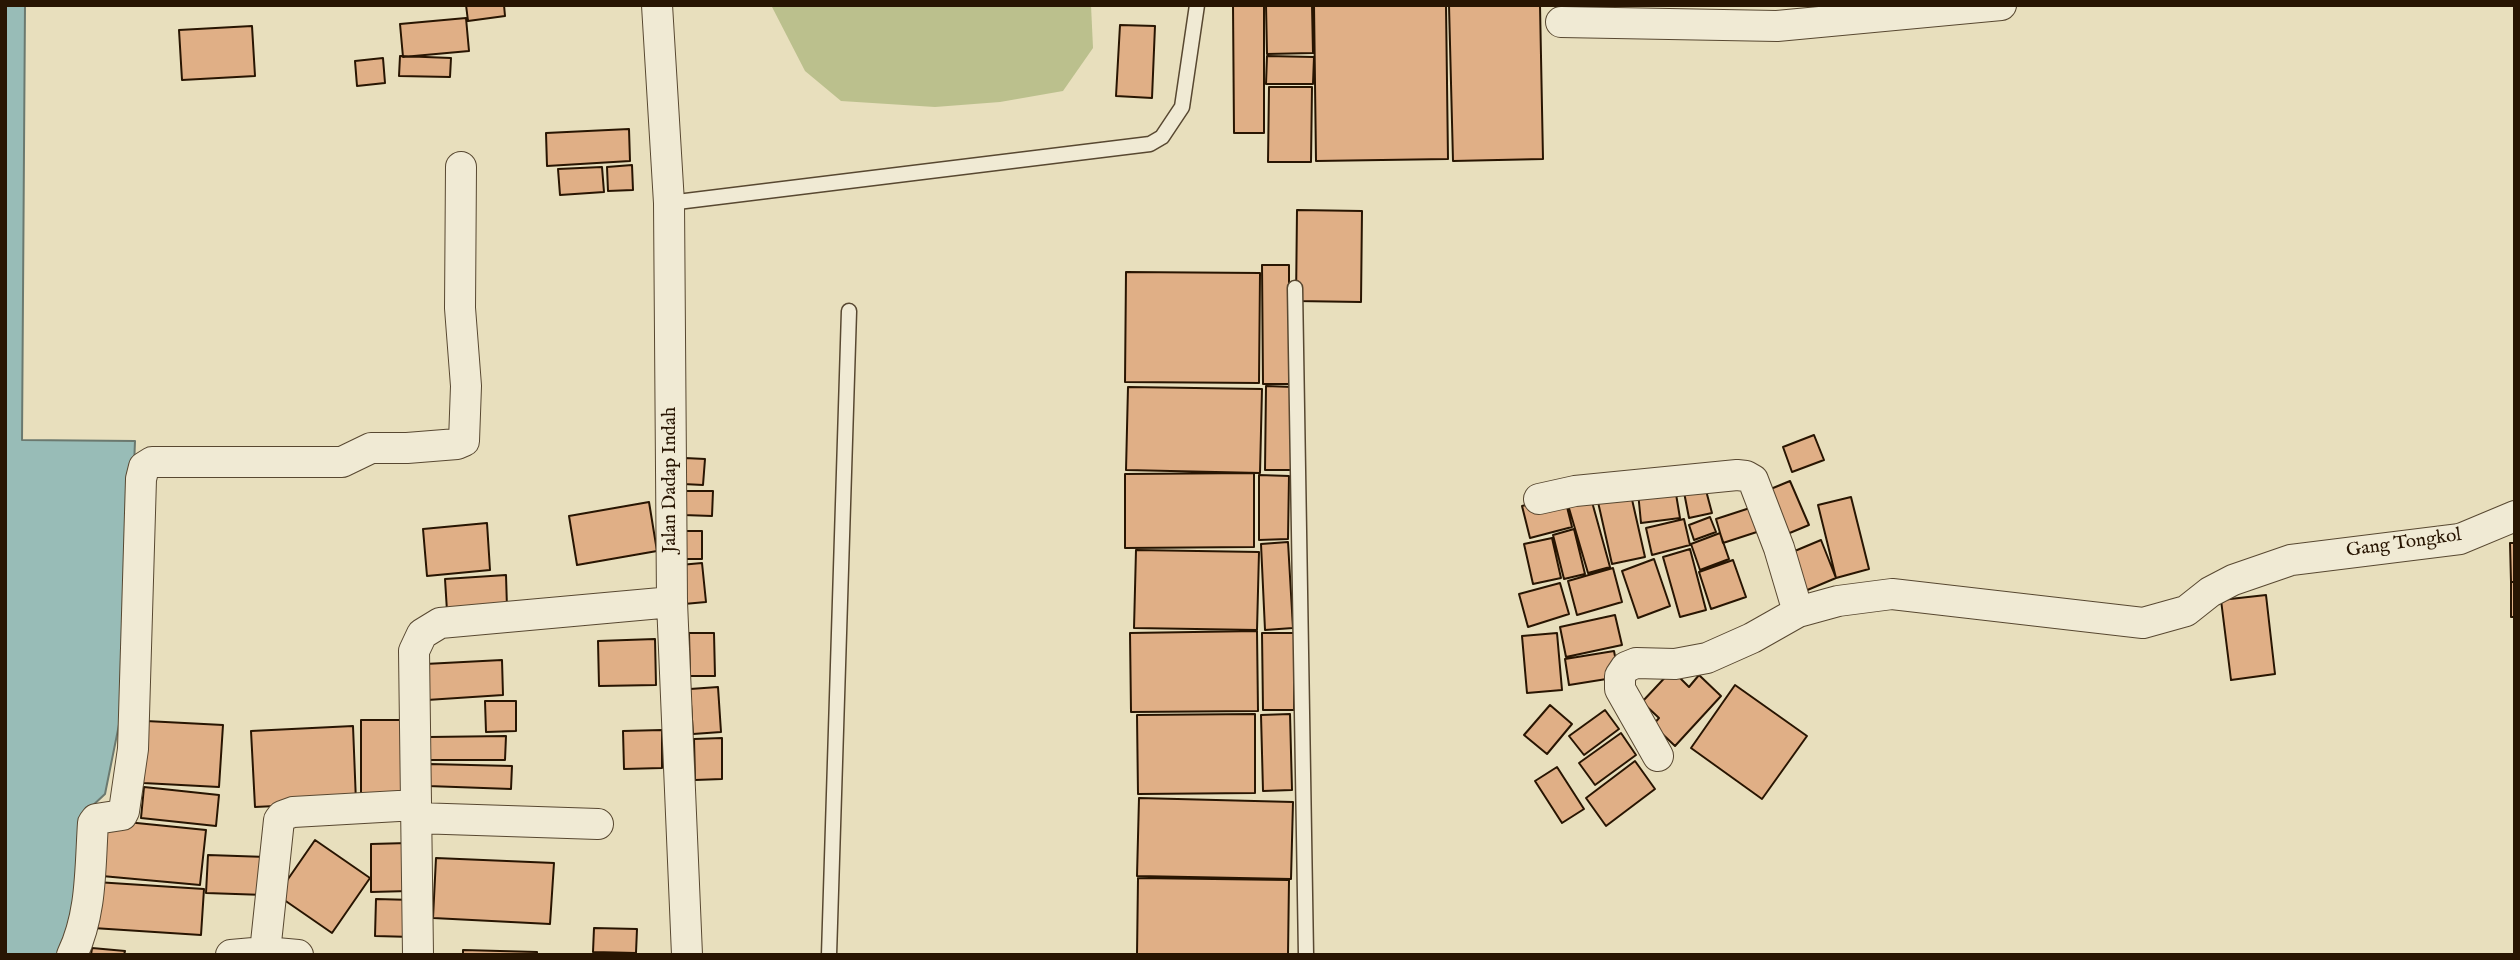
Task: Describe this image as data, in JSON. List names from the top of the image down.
{
  "streets": {
    "street": ["Jalan Dadap Indah", "Gang Tongkol"]
  }
}
